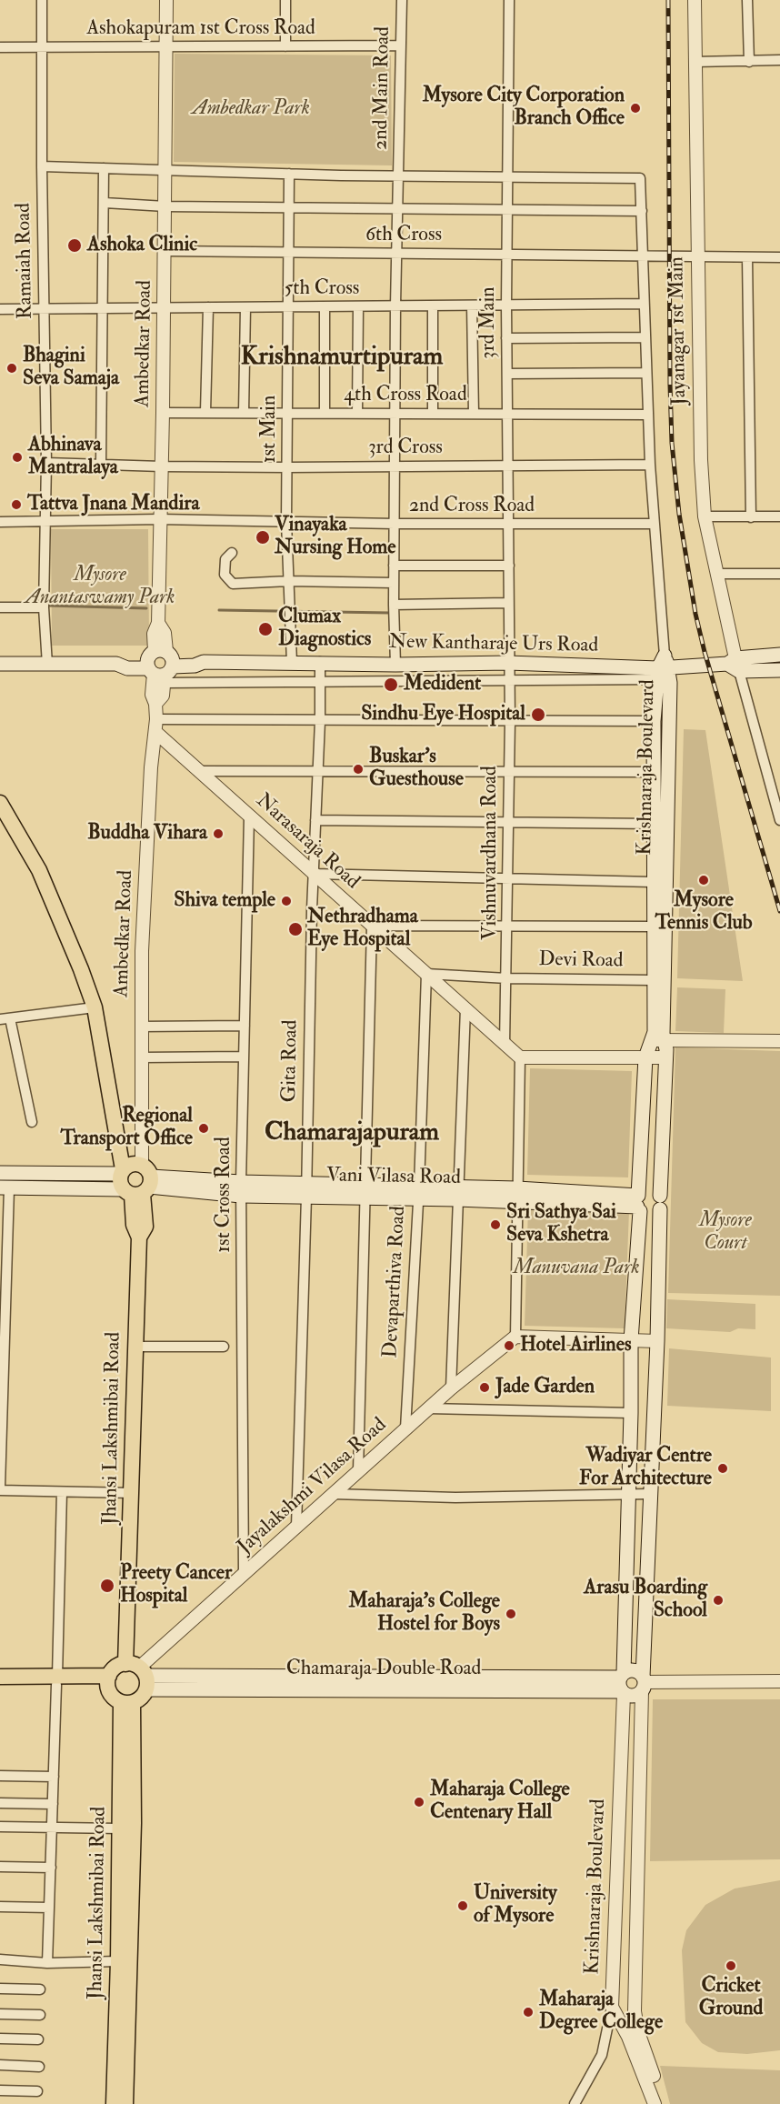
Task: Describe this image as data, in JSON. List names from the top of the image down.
{
  "streets": {
    "main road": [
      "New Kantharaje Urs Road",
      "Krishnaraja Boulevard",
      "Vani Vilasa Road",
      "Jhansi Lakshmibai Road",
      "Chamaraja Double Road"
    ],
    "street": [
      "Ashokapuram 1st Cross Road",
      "2nd Main Road",
      "6th Cross",
      "Ramaiah Road",
      "5th Cross",
      "3rd Main",
      "Jayanagar 1st Main",
      "Ambedkar Road",
      "4th Cross Road",
      "1st Main",
      "3rd Cross",
      "2nd Cross Road",
      "Narasaraja Road",
      "Vishnuvardhana Road",
      "Devi Road",
      "Gita Road",
      "1st Cross Road",
      "Devaparthiva Road",
      "Jayalakshmi Vilasa Road"
    ]
  },
  "crossings": [
    ["Ashokapuram 1st Cross Road", "2nd Main Road"],
    ["Ashokapuram 1st Cross Road", "Ramaiah Road"],
    ["Ashokapuram 1st Cross Road", "Ambedkar Road"],
    ["2nd Main Road", "6th Cross"],
    ["2nd Main Road", "5th Cross"],
    ["2nd Main Road", "4th Cross Road"],
    ["2nd Main Road", "3rd Cross"],
    ["2nd Main Road", "2nd Cross Road"],
    ["2nd Main Road", "New Kantharaje Urs Road"],
    ["6th Cross", "3rd Main"],
    ["6th Cross", "Jayanagar 1st Main"],
    ["6th Cross", "Ambedkar Road"],
    ["6th Cross", "1st Main"],
    ["Ramaiah Road", "5th Cross"],
    ["Ramaiah Road", "3rd Cross"],
    ["Ramaiah Road", "2nd Cross Road"],
    ["Ramaiah Road", "New Kantharaje Urs Road"],
    ["5th Cross", "3rd Main"],
    ["5th Cross", "Ambedkar Road"],
    ["5th Cross", "1st Main"],
    ["3rd Main", "4th Cross Road"],
    ["3rd Main", "3rd Cross"],
    ["3rd Main", "2nd Cross Road"],
    ["3rd Main", "New Kantharaje Urs Road"],
    ["3rd Main", "Vishnuvardhana Road"],
    ["Jayanagar 1st Main", "New Kantharaje Urs Road"],
    ["Ambedkar Road", "4th Cross Road"],
    ["Ambedkar Road", "3rd Cross"],
    ["Ambedkar Road", "2nd Cross Road"],
    ["Ambedkar Road", "New Kantharaje Urs Road"],
    ["Ambedkar Road", "Narasaraja Road"],
    ["Ambedkar Road", "Vani Vilasa Road"],
    ["Ambedkar Road", "Jhansi Lakshmibai Road"],
    ["4th Cross Road", "1st Main"],
    ["1st Main", "3rd Cross"],
    ["1st Main", "2nd Cross Road"],
    ["1st Main", "New Kantharaje Urs Road"],
    ["New Kantharaje Urs Road", "Krishnaraja Boulevard"],
    ["New Kantharaje Urs Road", "Vishnuvardhana Road"],
    ["New Kantharaje Urs Road", "Gita Road"],
    ["Krishnaraja Boulevard", "Devi Road"],
    ["Krishnaraja Boulevard", "Vani Vilasa Road"],
    ["Krishnaraja Boulevard", "Chamaraja Double Road"],
    ["Narasaraja Road", "Vishnuvardhana Road"],
    ["Narasaraja Road", "Devi Road"],
    ["Narasaraja Road", "Gita Road"],
    ["Narasaraja Road", "1st Cross Road"],
    ["Narasaraja Road", "Devaparthiva Road"],
    ["Vishnuvardhana Road", "Devi Road"],
    ["Devi Road", "Devaparthiva Road"],
    ["Gita Road", "Vani Vilasa Road"],
    ["Gita Road", "Jayalakshmi Vilasa Road"],
    ["Vani Vilasa Road", "1st Cross Road"],
    ["Vani Vilasa Road", "Devaparthiva Road"],
    ["Vani Vilasa Road", "Jhansi Lakshmibai Road"],
    ["1st Cross Road", "Jayalakshmi Vilasa Road"],
    ["Devaparthiva Road", "Jayalakshmi Vilasa Road"],
    ["Jhansi Lakshmibai Road", "Jayalakshmi Vilasa Road"],
    ["Jhansi Lakshmibai Road", "Chamaraja Double Road"],
    ["Jayalakshmi Vilasa Road", "Chamaraja Double Road"]
  ],
  "districts": ["Krishnamurtipuram", "Chamarajapuram"],
  "parks": [
    "Ambedkar Park",
    "Mysore Anantaswamy Park",
    "Mysore Court",
    "Manuvana Park"
  ],
  "places": [
    "Mysore City Corporation Branch Office",
    "Ashoka Clinic",
    "Bhagini Seva Samaja",
    "Abhinava Mantralaya",
    "Tattva Jnana Mandira",
    "Vinayaka Nursing Home",
    "Clumax Diagnostics",
    "Medident",
    "Sindhu Eye Hospital",
    "Buskar's Guesthouse",
    "Buddha Vihara",
    "Mysore Tennis Club",
    "Shiva temple",
    "Nethradhama Eye Hospital",
    "Regional Transport Office",
    "Sri Sathya Sai Seva Kshetra",
    "Hotel Airlines",
    "Jade Garden",
    "Wadiyar Centre For Architecture",
    "Preety Cancer Hospital",
    "Arasu Boarding School",
    "Maharaja's College Hostel for Boys",
    "Maharaja College Centenary Hall",
    "University of Mysore",
    "Cricket Ground",
    "Maharaja Degree College"
  ]
}
